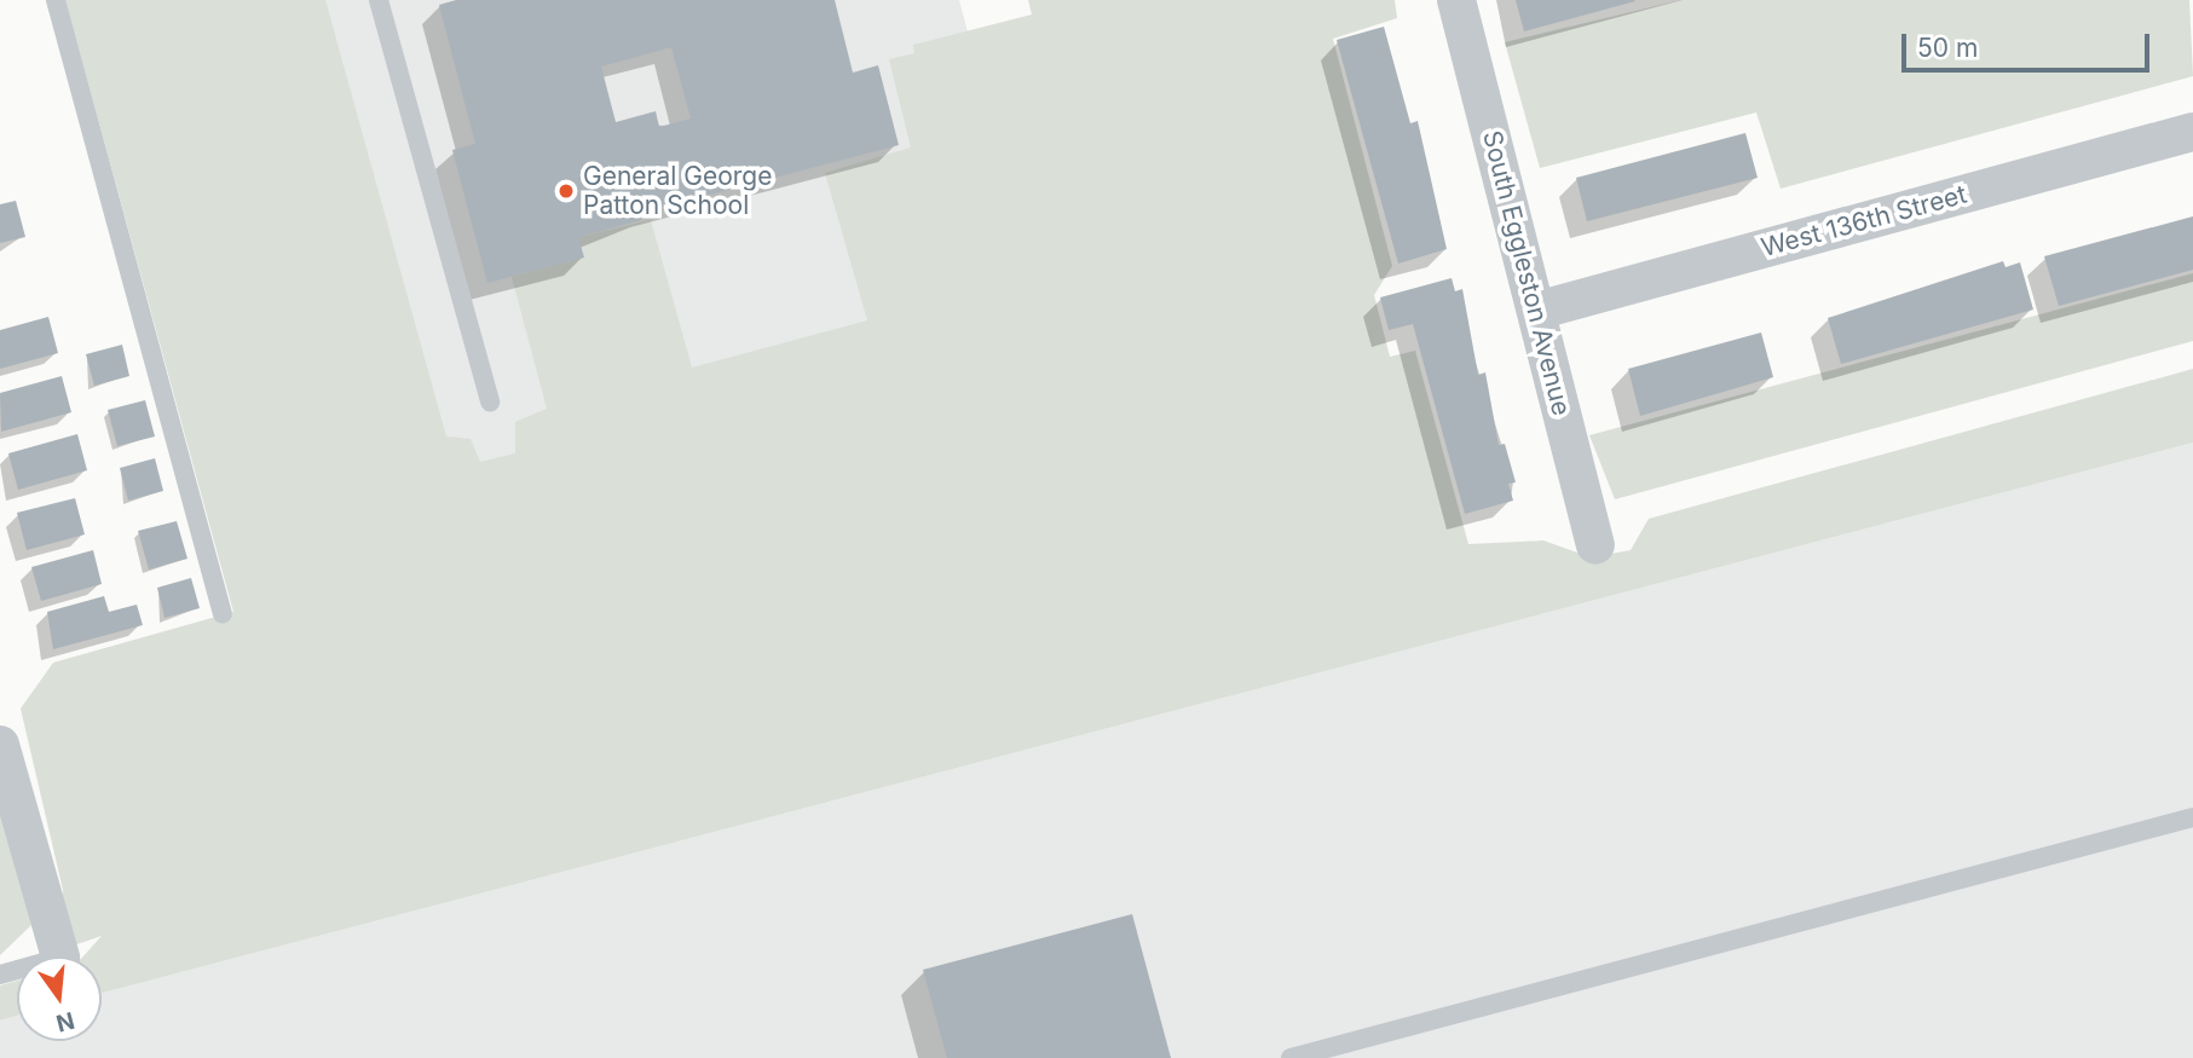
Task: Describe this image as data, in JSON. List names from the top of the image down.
{
  "streets": {
    "street": ["West 136th Street", "South Eggleston Avenue"]
  },
  "crossings": [
    ["West 136th Street", "South Eggleston Avenue"]
  ],
  "places": ["General George Patton School"],
  "scale_bar": "50 m",
  "north": "bottom"
}
